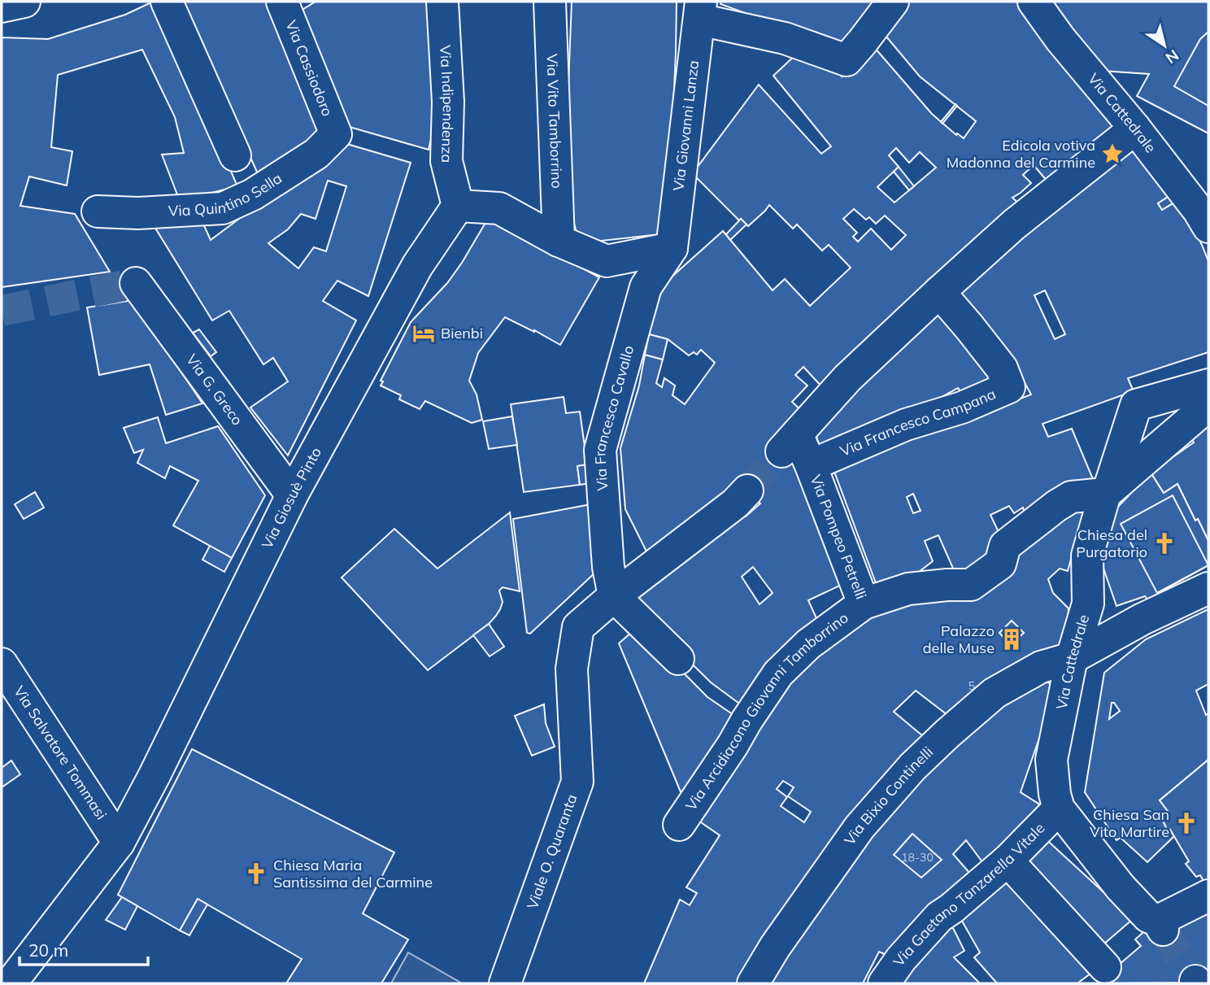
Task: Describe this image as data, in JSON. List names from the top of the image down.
{
  "streets": {
    "street": [
      "Via Cassiodoro",
      "Via Indipendenza",
      "Via Cattedrale",
      "Via Vito Tamborrino",
      "Via Giovanni Lanza",
      "Via Quintino Sella",
      "Via G. Greco",
      "Via Francesco Cavallo",
      "Via Francesco Campana",
      "Via Giosuè Pinto",
      "Via Pompeo Petrelli",
      "Via Arcidiacono Giovanni Tamborrino",
      "Via Salvatore Tommasi",
      "Via Bixio Continelli",
      "Viale O. Quaranta",
      "Via Gaetano Tanzarella Vitale"
    ]
  },
  "crossings": [
    ["Via Cassiodoro", "Via Quintino Sella"],
    ["Via Indipendenza", "Via Giosuè Pinto"],
    ["Via Cattedrale", "Via Pompeo Petrelli"],
    ["Via Cattedrale", "Via Bixio Continelli"],
    ["Via Cattedrale", "Via Gaetano Tanzarella Vitale"],
    ["Via Giovanni Lanza", "Via Francesco Cavallo"],
    ["Via G. Greco", "Via Giosuè Pinto"],
    ["Via Francesco Cavallo", "Viale O. Quaranta"],
    ["Via Francesco Campana", "Via Pompeo Petrelli"],
    ["Via Giosuè Pinto", "Via Salvatore Tommasi"],
    ["Via Pompeo Petrelli", "Via Arcidiacono Giovanni Tamborrino"]
  ],
  "places": {
    "place": ["Edicola votiva Madonna del Carmine"],
    "hotel": ["Bienbi"],
    "church": ["Chiesa del Purgatorio", "Chiesa San Vito Martire", "Chiesa Maria Santissima del Carmine"],
    "building": ["Palazzo delle Muse"]
  },
  "house_numbers": ["5", "18-30"],
  "scale_bar": "20 m",
  "north": "bottom right"
}
